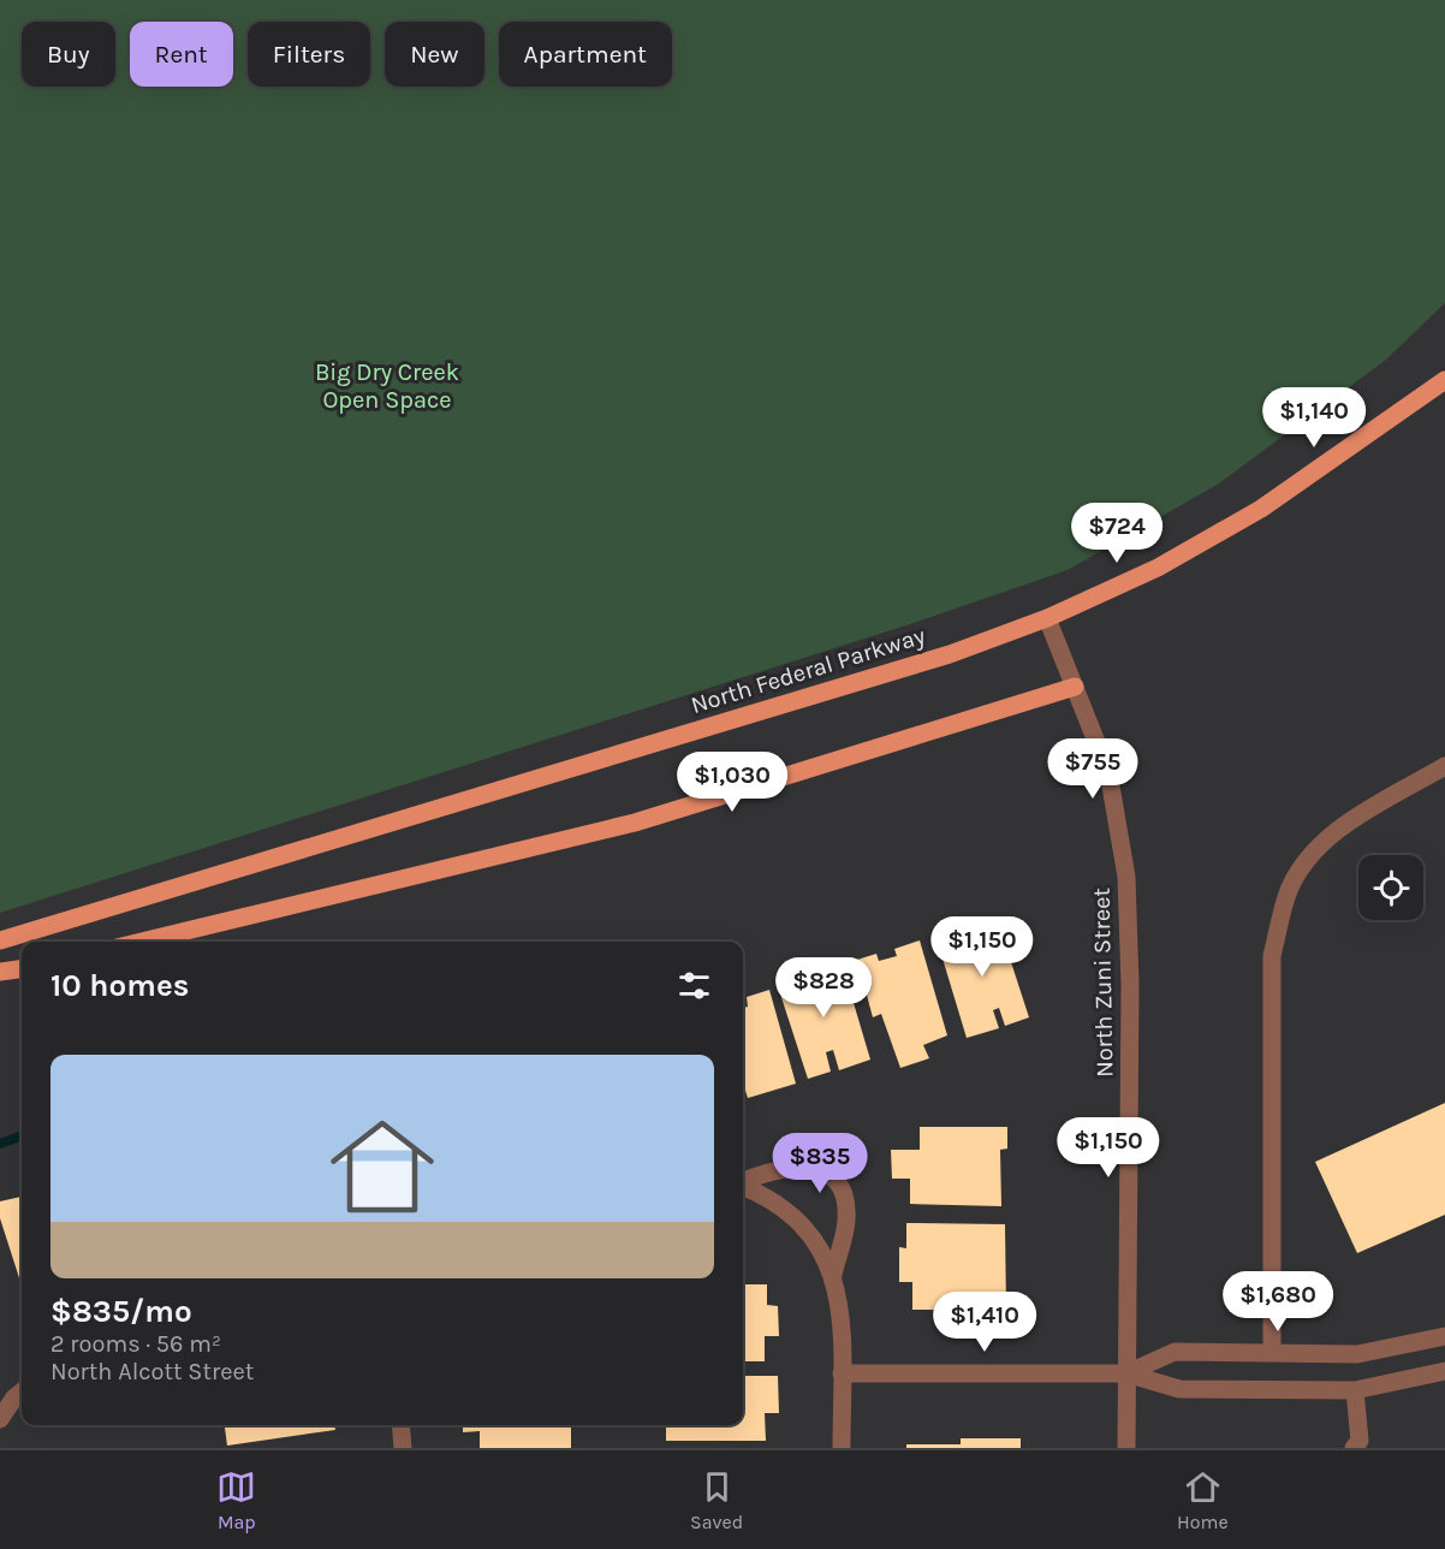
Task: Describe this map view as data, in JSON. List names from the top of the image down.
{
  "streets": {
    "main road": ["North Federal Parkway"],
    "street": ["North Zuni Street"]
  },
  "crossings": [
    ["North Federal Parkway", "North Zuni Street"]
  ],
  "parks": ["Big Dry Creek Open Space"],
  "page": {
    "chip": [
      "Buy",
      "Rent",
      "Filters",
      "New",
      "Apartment"
    ],
    "price": [
      "$1,140",
      "$724",
      "$755",
      "$1,030",
      "$1,150",
      "$828",
      "$1,150",
      "$835",
      "$1,680",
      "$1,410"
    ],
    "heading": "10 homes",
    "list": [
      {
        "name": "$835/mo",
        "note": "2 rooms · 56 m² · North Alcott Street"
      }
    ],
    "tabs": ["Map", "Saved", "Home"]
  }
}
